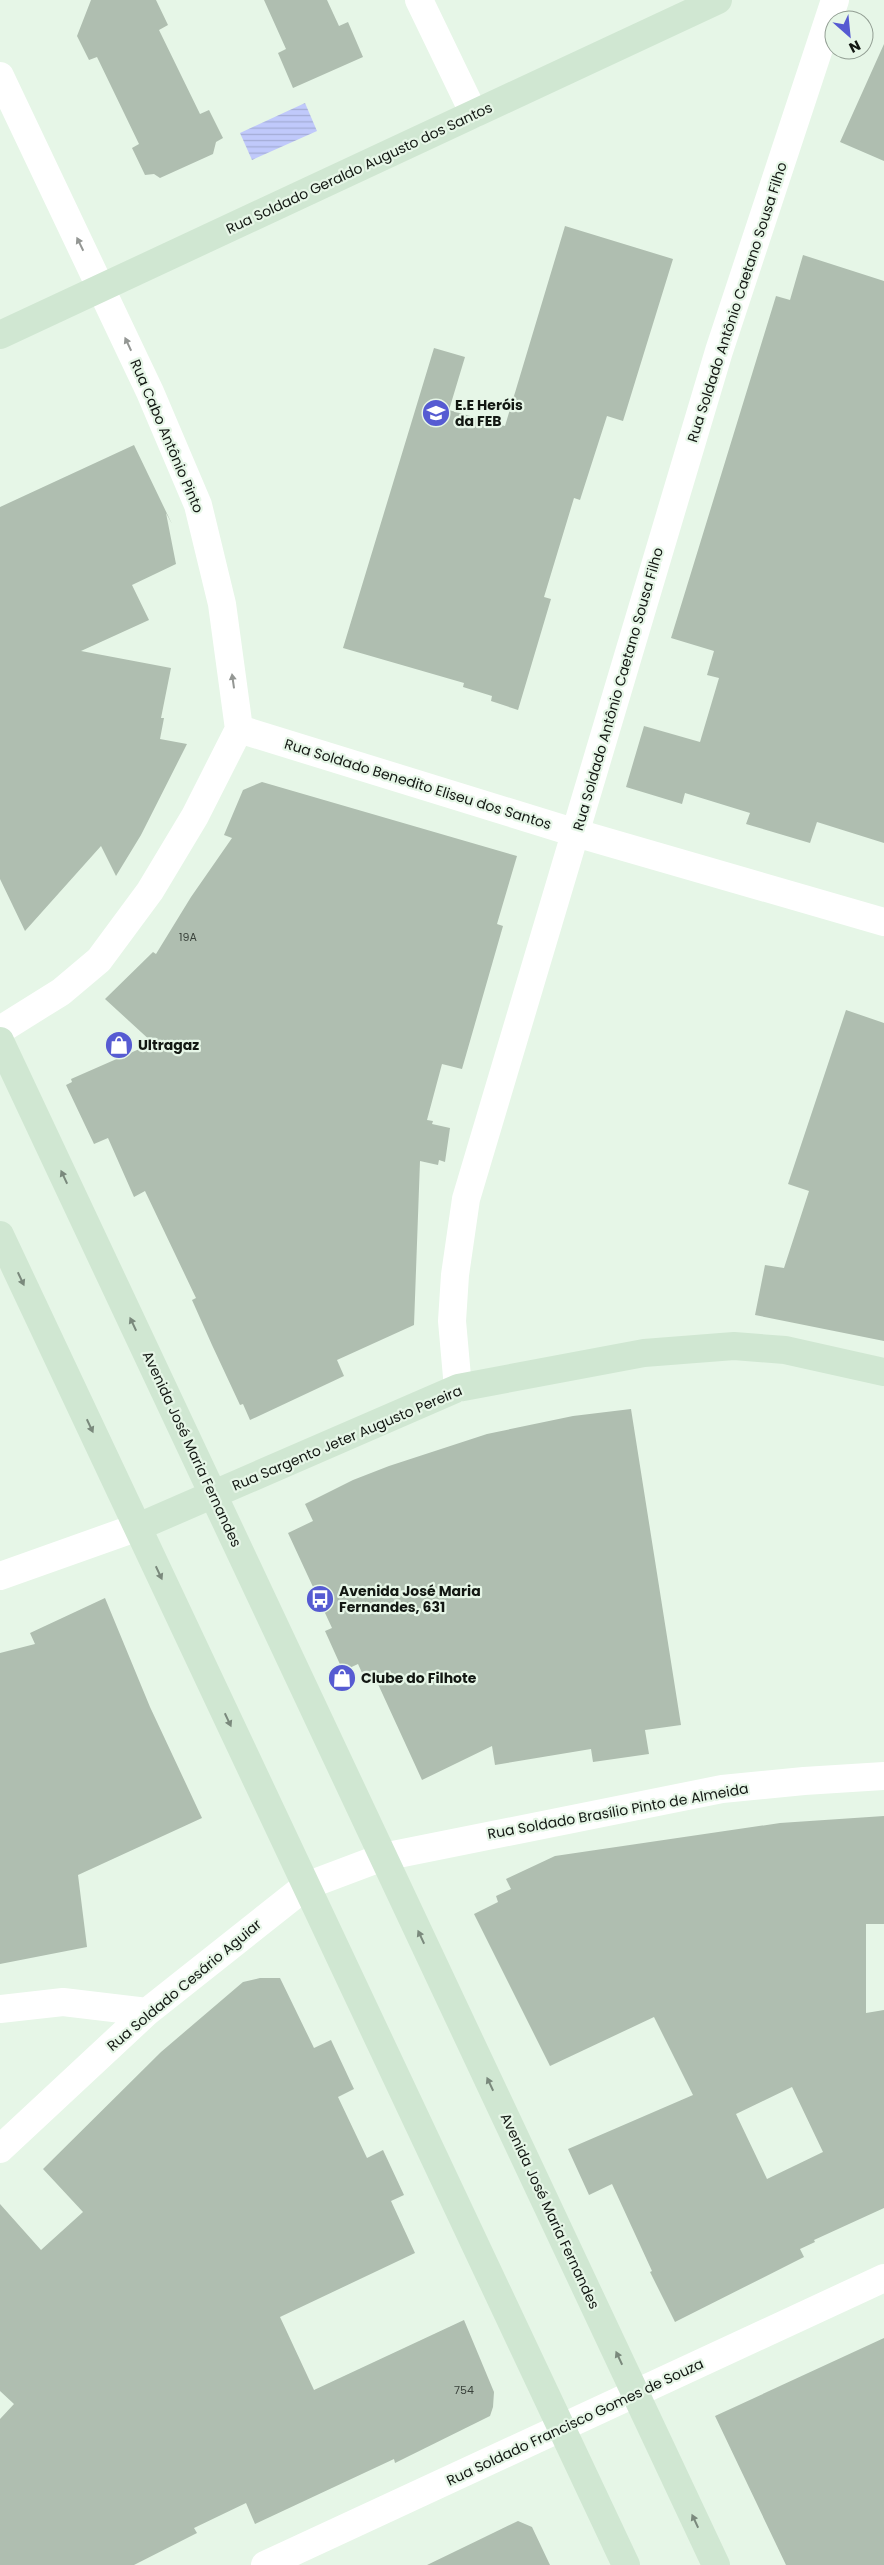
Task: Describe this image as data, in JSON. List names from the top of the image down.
{
  "streets": {
    "main road": ["Rua Soldado Geraldo Augusto dos Santos", "Rua Sargento Jeter Augusto Pereira", "Avenida José Maria Fernandes"],
    "street": [
      "Rua Soldado Antônio Caetano Sousa Filho",
      "Rua Cabo Antônio Pinto",
      "Rua Soldado Benedito Eliseu dos Santos",
      "Rua Soldado Brasílio Pinto de Almeida",
      "Rua Soldado Cesário Aguiar",
      "Rua Soldado Francisco Gomes de Souza"
    ]
  },
  "crossings": [
    ["Rua Soldado Geraldo Augusto dos Santos", "Rua Cabo Antônio Pinto"],
    ["Rua Soldado Antônio Caetano Sousa Filho", "Rua Soldado Benedito Eliseu dos Santos"],
    ["Rua Soldado Antônio Caetano Sousa Filho", "Rua Sargento Jeter Augusto Pereira"],
    ["Rua Cabo Antônio Pinto", "Rua Soldado Benedito Eliseu dos Santos"],
    ["Rua Sargento Jeter Augusto Pereira", "Avenida José Maria Fernandes"],
    ["Avenida José Maria Fernandes", "Rua Soldado Brasílio Pinto de Almeida"],
    ["Avenida José Maria Fernandes", "Rua Soldado Francisco Gomes de Souza"]
  ],
  "one_way": ["Rua Cabo Antônio Pinto"],
  "places": {
    "school or university": ["E.E Heróis da FEB"],
    "shop": ["Ultragaz", "Clube do Filhote"],
    "bus stop": ["Avenida José Maria Fernandes, 631"]
  },
  "house_numbers": ["19A", "754"],
  "north": "bottom right"
}
